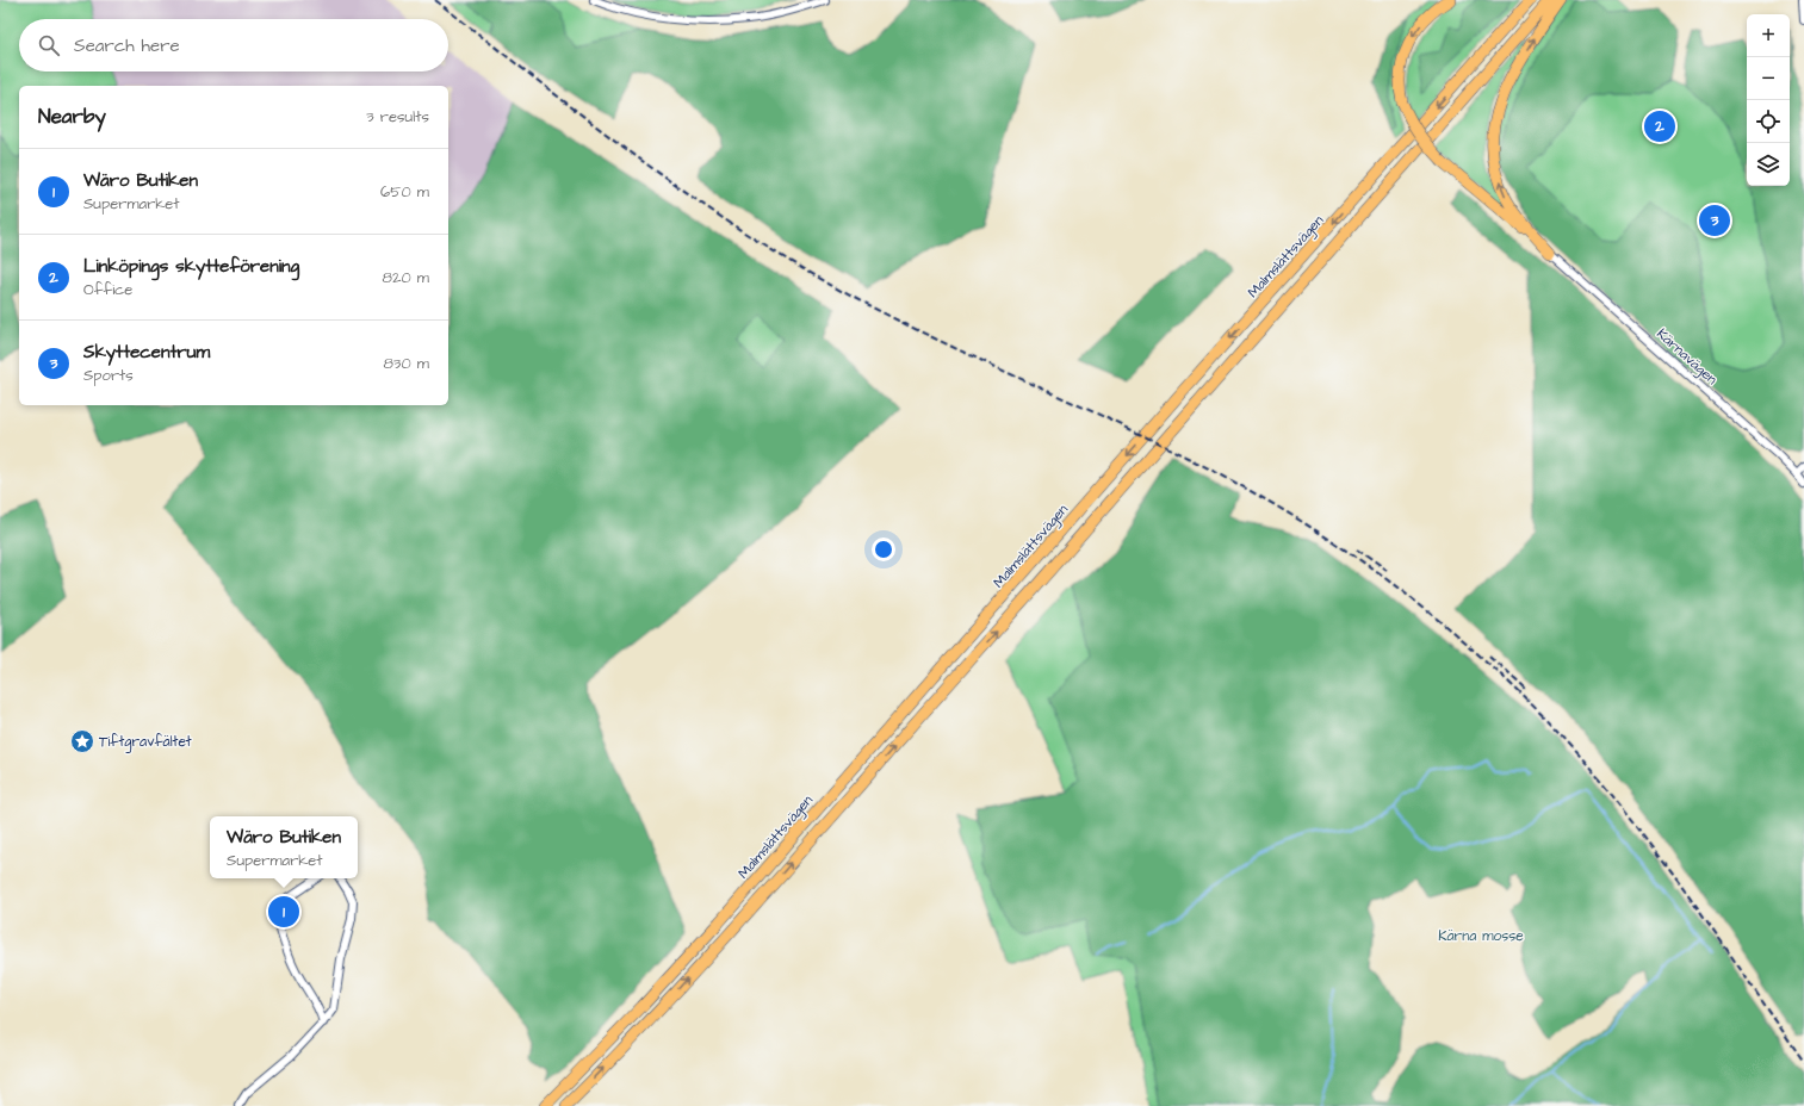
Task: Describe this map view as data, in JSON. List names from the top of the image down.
{
  "streets": {
    "highway": ["Malmslättsvägen"],
    "street": ["Kärnavägen"]
  },
  "parks": ["Kärna mosse"],
  "places": {
    "place": ["Tiftgravfältet"]
  },
  "page": {
    "map_buttons": ["+", "−"],
    "search": "Search here",
    "heading": ["Nearby", "3 results"],
    "pins": ["2", "3", "1"],
    "list": [
      {
        "mark": "1",
        "name": "Wäro Butiken",
        "note": "Supermarket",
        "value": "650 m"
      },
      {
        "mark": "2",
        "name": "Linköpings skytteförening",
        "note": "Office",
        "value": "820 m"
      },
      {
        "mark": "3",
        "name": "Skyttecentrum",
        "note": "Sports",
        "value": "830 m"
      }
    ],
    "popup": ["Wäro Butiken", "Supermarket"]
  }
}
